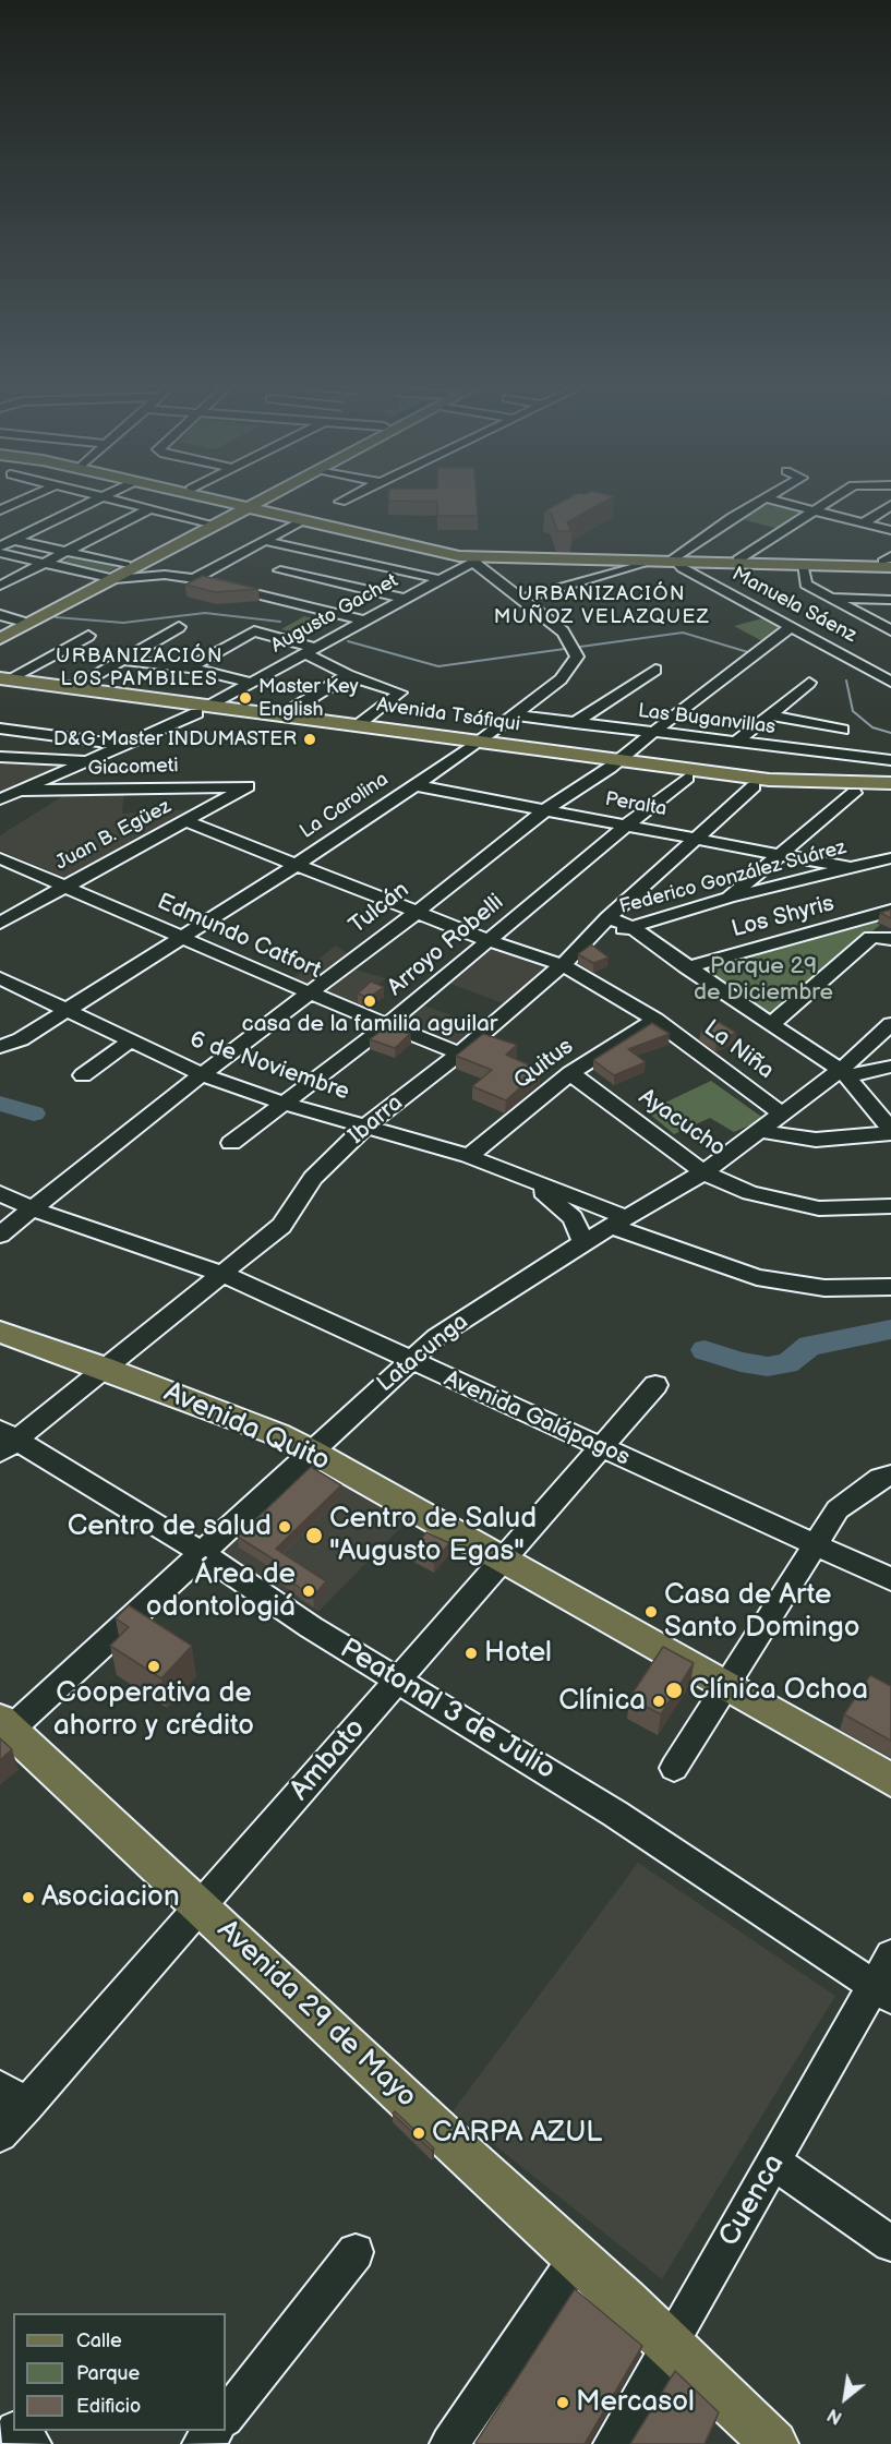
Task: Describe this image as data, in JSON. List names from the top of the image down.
{
  "streets": {
    "main road": ["Avenida Tsáfiqui", "Avenida Quito", "Avenida 29 de Mayo"],
    "street": [
      "Manuela Sáenz",
      "Augusto Gachet",
      "Las Buganvillas",
      "Giacometi",
      "Peralta",
      "La Carolina",
      "Juan B. Egüez",
      "Federico González Suárez",
      "Tulcán",
      "Los Shyris",
      "Edmundo Catfort",
      "Arroyo Robelli",
      "La Niña",
      "Quitus",
      "6 de Noviembre",
      "Ibarra",
      "Ayacucho",
      "Latacunga",
      "Avenida Galápagos",
      "Peatonal 3 de Julio",
      "Ambato",
      "Cuenca"
    ]
  },
  "crossings": [
    ["Manuela Sáenz", "Tulcán"],
    ["Augusto Gachet", "Avenida Tsáfiqui"],
    ["Augusto Gachet", "Giacometi"],
    ["Augusto Gachet", "La Carolina"],
    ["Avenida Tsáfiqui", "La Carolina"],
    ["Avenida Tsáfiqui", "Tulcán"],
    ["Avenida Tsáfiqui", "Arroyo Robelli"],
    ["Avenida Tsáfiqui", "Ibarra"],
    ["Las Buganvillas", "La Carolina"],
    ["Las Buganvillas", "Tulcán"],
    ["Giacometi", "Juan B. Egüez"],
    ["Peralta", "La Carolina"],
    ["Peralta", "Federico González Suárez"],
    ["Peralta", "Tulcán"],
    ["Peralta", "Arroyo Robelli"],
    ["Peralta", "Ibarra"],
    ["La Carolina", "Edmundo Catfort"],
    ["La Carolina", "La Niña"],
    ["La Carolina", "6 de Noviembre"],
    ["Juan B. Egüez", "Edmundo Catfort"],
    ["Juan B. Egüez", "La Niña"],
    ["Federico González Suárez", "Ibarra"],
    ["Tulcán", "Edmundo Catfort"],
    ["Tulcán", "La Niña"],
    ["Tulcán", "6 de Noviembre"],
    ["Tulcán", "Avenida Galápagos"],
    ["Edmundo Catfort", "Arroyo Robelli"],
    ["Edmundo Catfort", "Ibarra"],
    ["Arroyo Robelli", "La Niña"],
    ["Arroyo Robelli", "6 de Noviembre"],
    ["La Niña", "Quitus"],
    ["La Niña", "Ibarra"],
    ["La Niña", "Latacunga"],
    ["Quitus", "6 de Noviembre"],
    ["Quitus", "Ayacucho"],
    ["6 de Noviembre", "Ibarra"],
    ["6 de Noviembre", "Latacunga"],
    ["Ibarra", "Avenida Galápagos"],
    ["Ibarra", "Avenida Quito"],
    ["Ibarra", "Peatonal 3 de Julio"],
    ["Ayacucho", "Latacunga"],
    ["Latacunga", "Avenida Galápagos"],
    ["Latacunga", "Avenida Quito"],
    ["Latacunga", "Peatonal 3 de Julio"],
    ["Latacunga", "Avenida 29 de Mayo"],
    ["Avenida Galápagos", "Ambato"],
    ["Avenida Quito", "Ambato"],
    ["Peatonal 3 de Julio", "Ambato"],
    ["Peatonal 3 de Julio", "Cuenca"],
    ["Ambato", "Avenida 29 de Mayo"],
    ["Avenida 29 de Mayo", "Cuenca"]
  ],
  "districts": ["URBANIZACIÓN MUÑOZ VELAZQUEZ", "URBANIZACIÓN LOS PAMBILES"],
  "parks": ["Parque 29 de Diciembre"],
  "places": [
    "Master Key English",
    "D&G Master INDUMASTER",
    "casa de la familia aguilar",
    "Centro de salud",
    "Centro de Salud \"Augusto Egas\"",
    "Área de odontologiá",
    "Casa de Arte Santo Domingo",
    "Hotel",
    "Cooperativa de ahorro y crédito",
    "Clínica Ochoa",
    "Clínica",
    "Asociacion",
    "CARPA AZUL",
    "Mercasol"
  ],
  "legend": ["Calle", "Parque", "Edificio"],
  "north": "bottom left"
}
